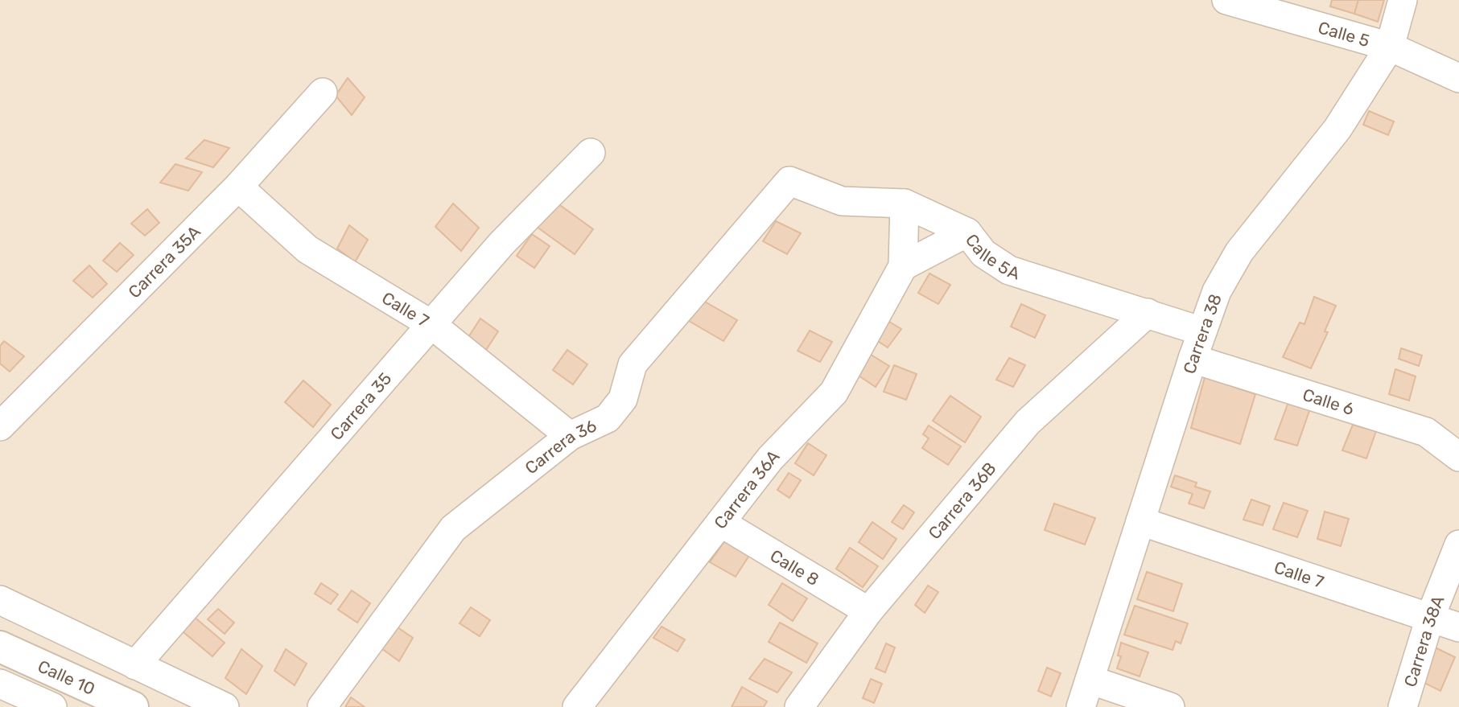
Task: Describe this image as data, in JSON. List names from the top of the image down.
{
  "streets": {
    "street": [
      "Calle 5",
      "Calle 5A",
      "Carrera 35A",
      "Calle 7",
      "Carrera 38",
      "Calle 6",
      "Carrera 35",
      "Carrera 36",
      "Carrera 36A",
      "Carrera 36B",
      "Calle 8",
      "Carrera 38A",
      "Calle 10"
    ]
  },
  "crossings": [
    ["Calle 5", "Carrera 38"],
    ["Calle 5A", "Carrera 38"],
    ["Calle 5A", "Carrera 36"],
    ["Calle 5A", "Carrera 36A"],
    ["Calle 5A", "Carrera 36B"],
    ["Carrera 35A", "Calle 7"],
    ["Calle 7", "Carrera 38"],
    ["Calle 7", "Carrera 35"],
    ["Calle 7", "Carrera 36"],
    ["Calle 7", "Carrera 38A"],
    ["Carrera 38", "Calle 6"],
    ["Carrera 36A", "Calle 8"],
    ["Carrera 36B", "Calle 8"]
  ]
}
